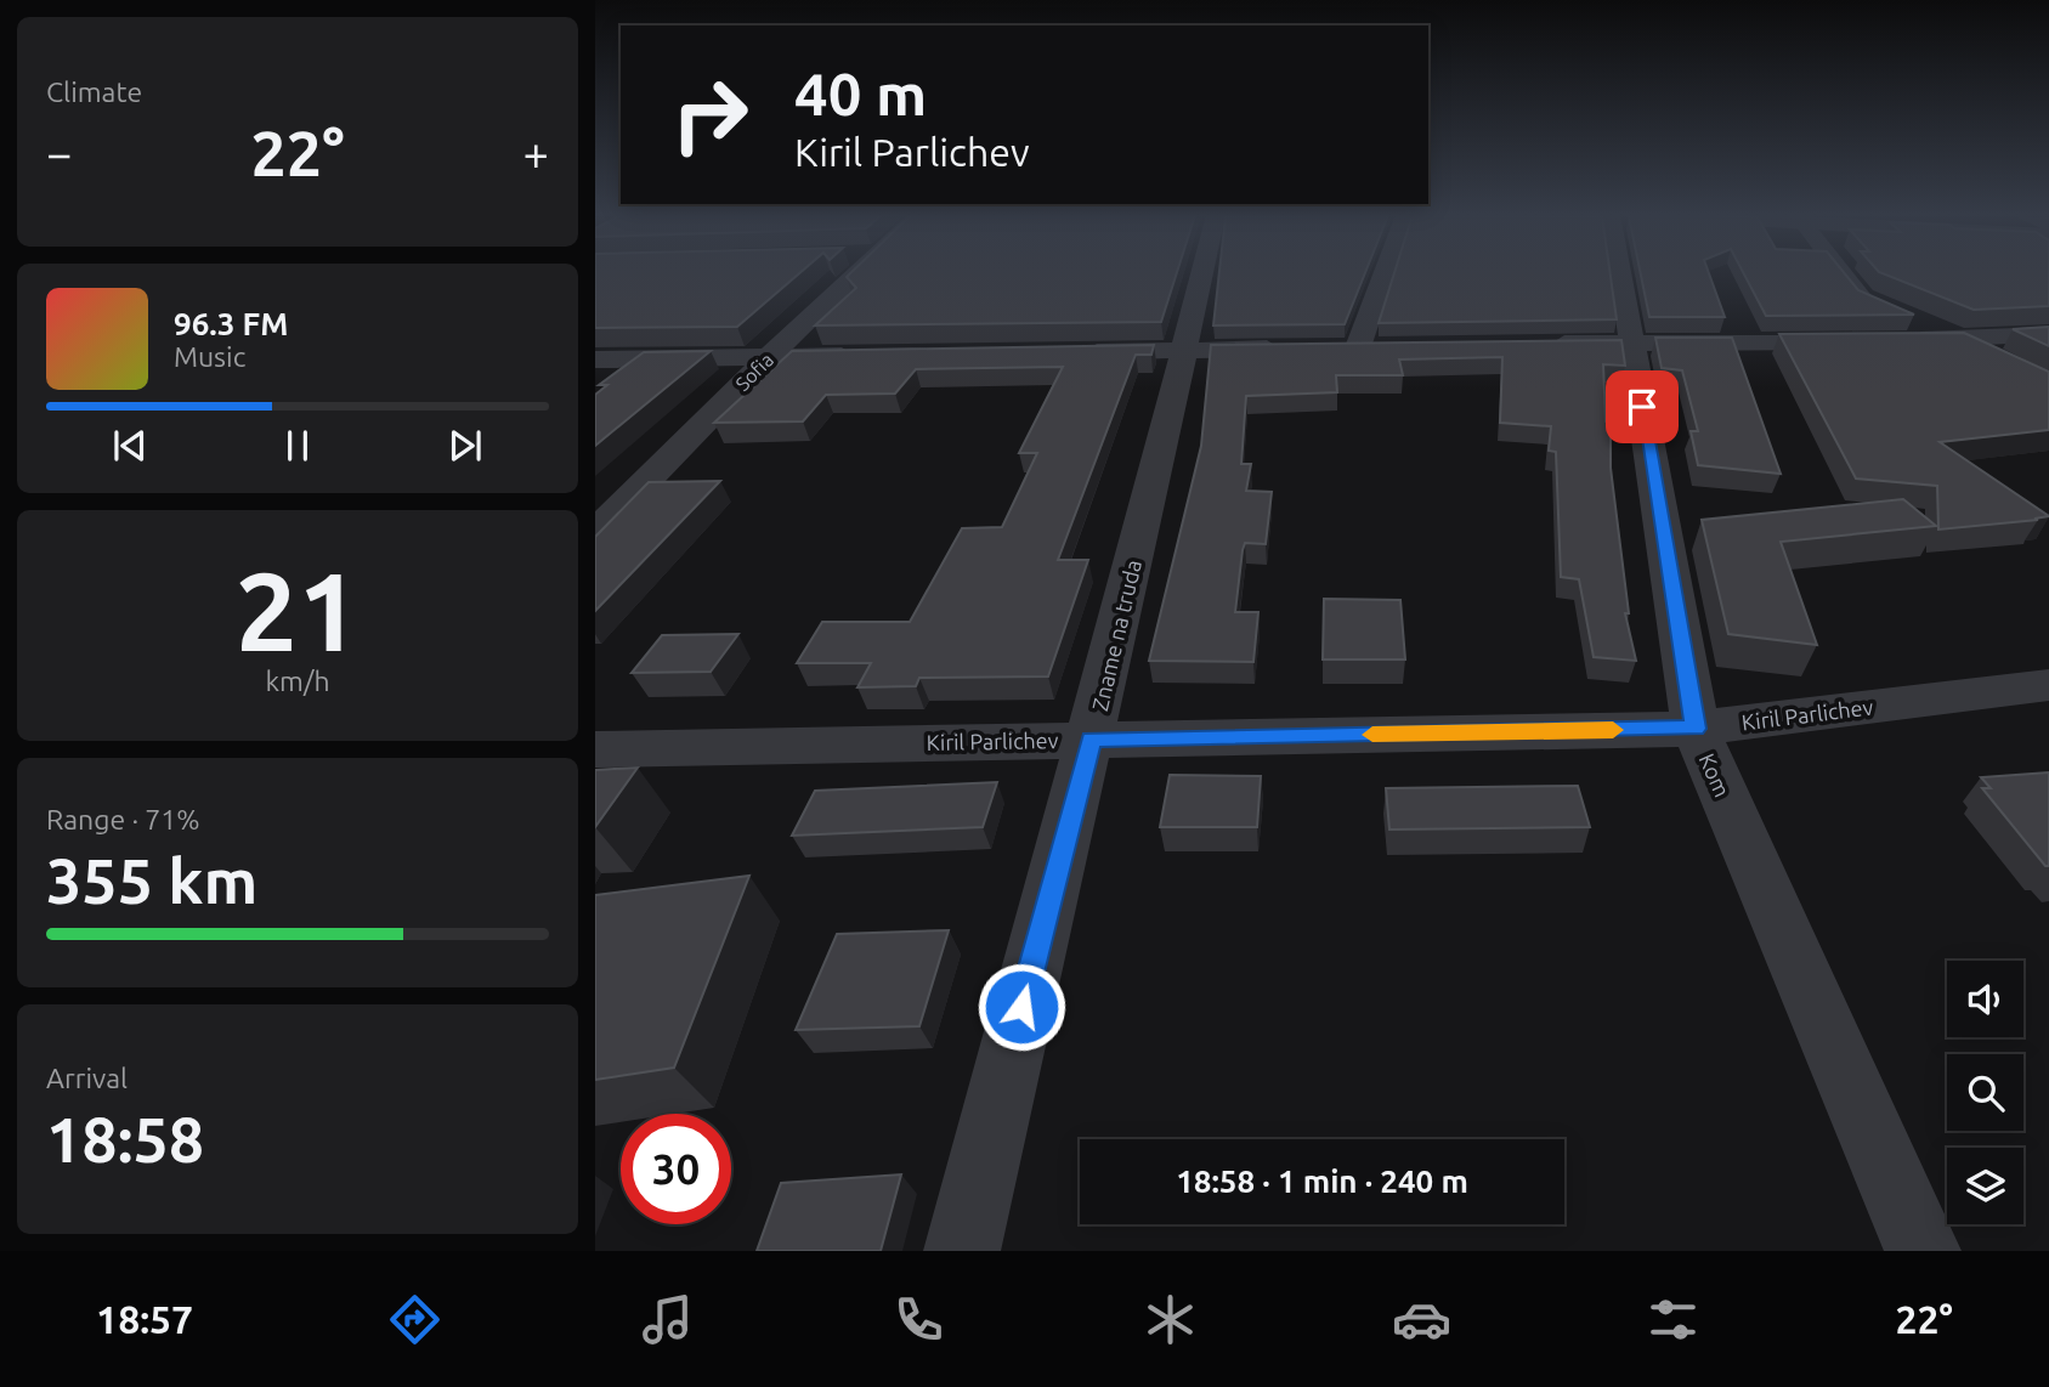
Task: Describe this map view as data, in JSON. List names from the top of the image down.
{
  "streets": {
    "street": [
      "Sofia",
      "Zname na truda",
      "Kiril Parlichev",
      "Kom"
    ]
  },
  "crossings": [
    ["Zname na truda", "Kiril Parlichev"],
    ["Kiril Parlichev", "Kom"]
  ],
  "page": {
    "tile": [
      "Climate",
      ["21", "km/h"],
      ["Range · 71%", "355 km"],
      ["Arrival", "18:58"]
    ],
    "turn": ["40 m", "Kiril Parlichev"],
    "heat": ["−", "22°", "+"],
    "song": ["96.3 FM", "Music"],
    "limit": "30",
    "trip": "18:58 · 1 min · 240 m",
    "tabs": ["18:57", "22°"]
  }
}
